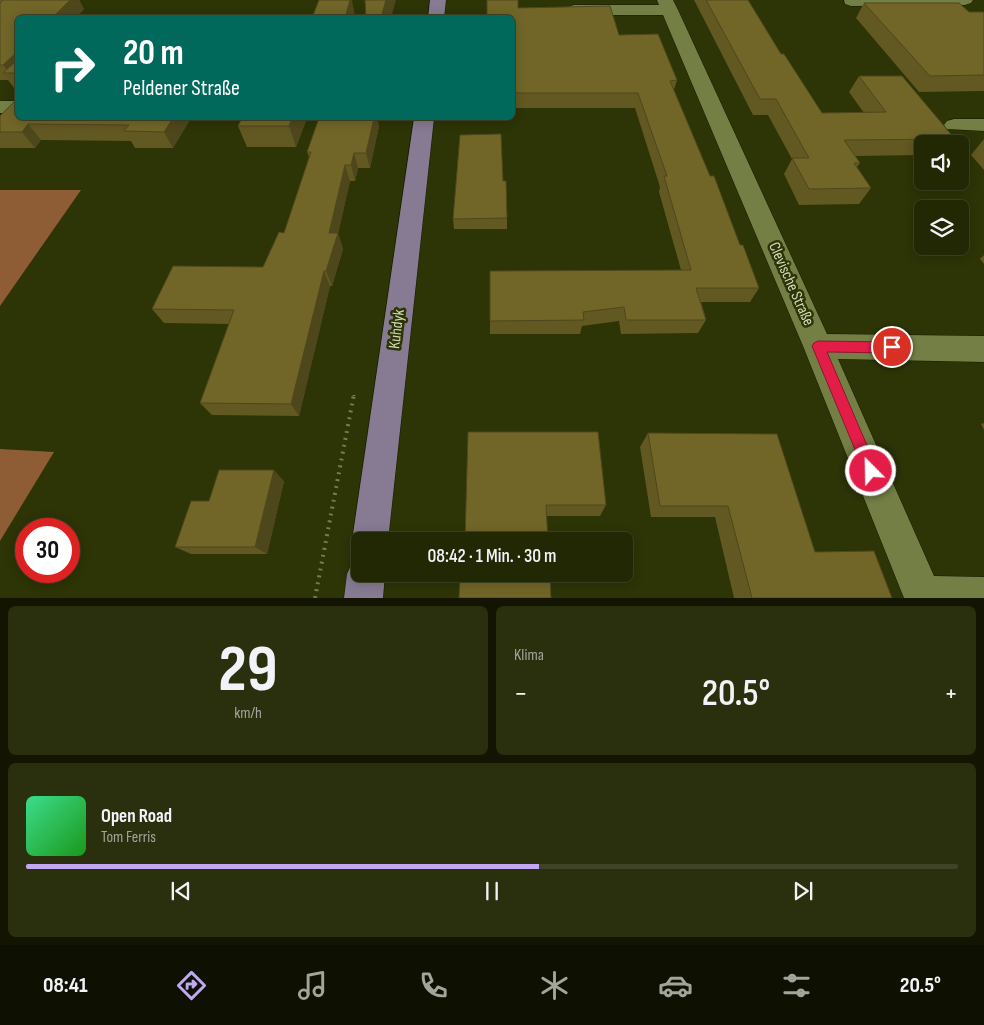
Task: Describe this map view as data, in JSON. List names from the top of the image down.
{
  "streets": {
    "main road": ["Kuhdyk"],
    "street": ["Clevische Straße"]
  },
  "page": {
    "turn": ["20 m", "Peldener Straße"],
    "limit": "30",
    "trip": "08:42 · 1 Min. · 30 m",
    "tile": [
      ["29", "km/h"],
      "Klima"
    ],
    "heat": ["−", "20.5°", "+"],
    "song": ["Open Road", "Tom Ferris"],
    "tabs": ["08:41", "20.5°"]
  }
}
